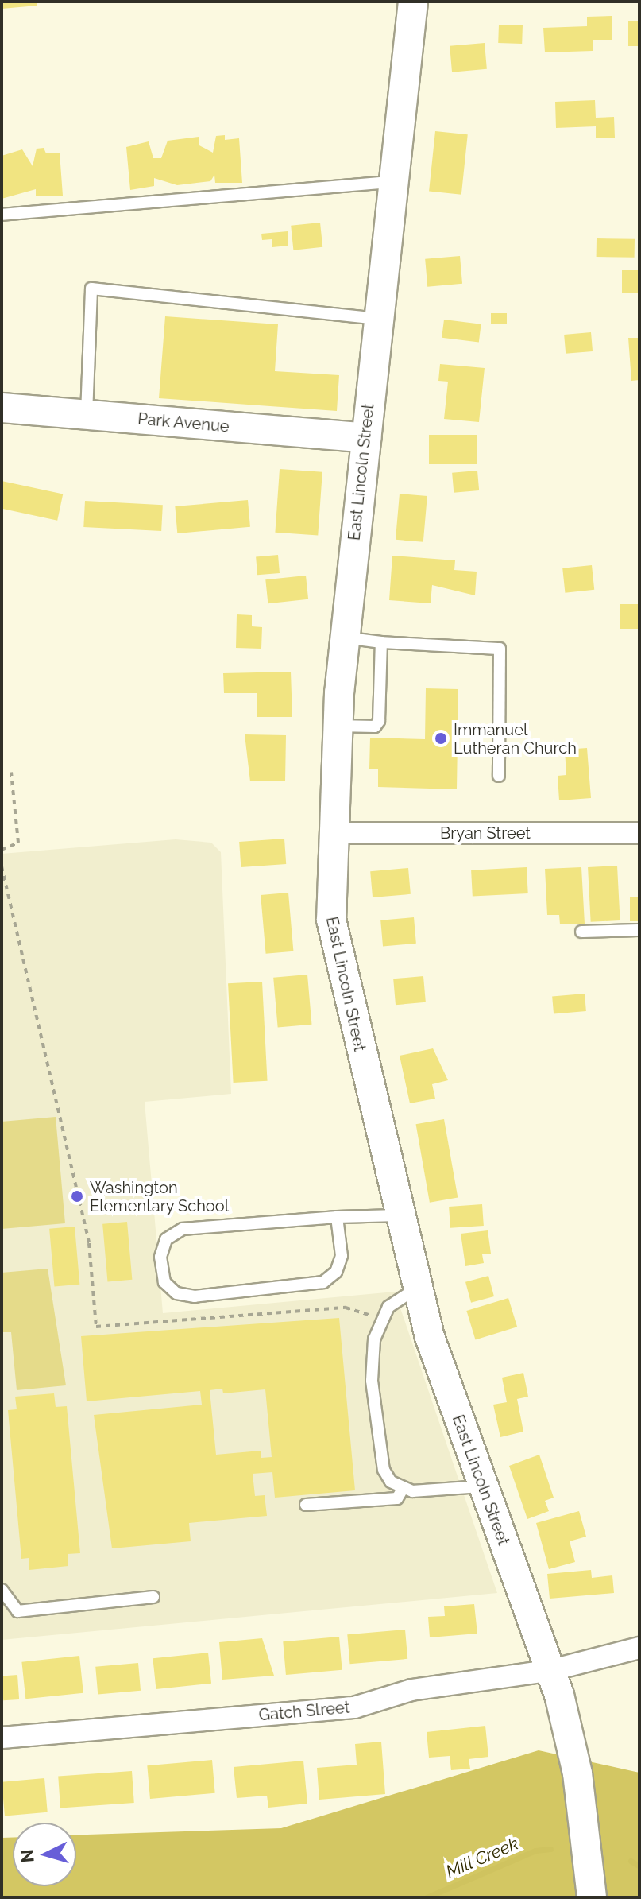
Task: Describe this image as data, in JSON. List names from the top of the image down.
{
  "streets": {
    "street": [
      "Park Avenue",
      "East Lincoln Street",
      "Bryan Street",
      "Gatch Street"
    ]
  },
  "crossings": [
    ["Park Avenue", "East Lincoln Street"],
    ["East Lincoln Street", "Bryan Street"],
    ["East Lincoln Street", "Gatch Street"]
  ],
  "water": ["Mill Creek"],
  "places": ["Immanuel Lutheran Church", "Washington Elementary School"],
  "north": "left"
}
